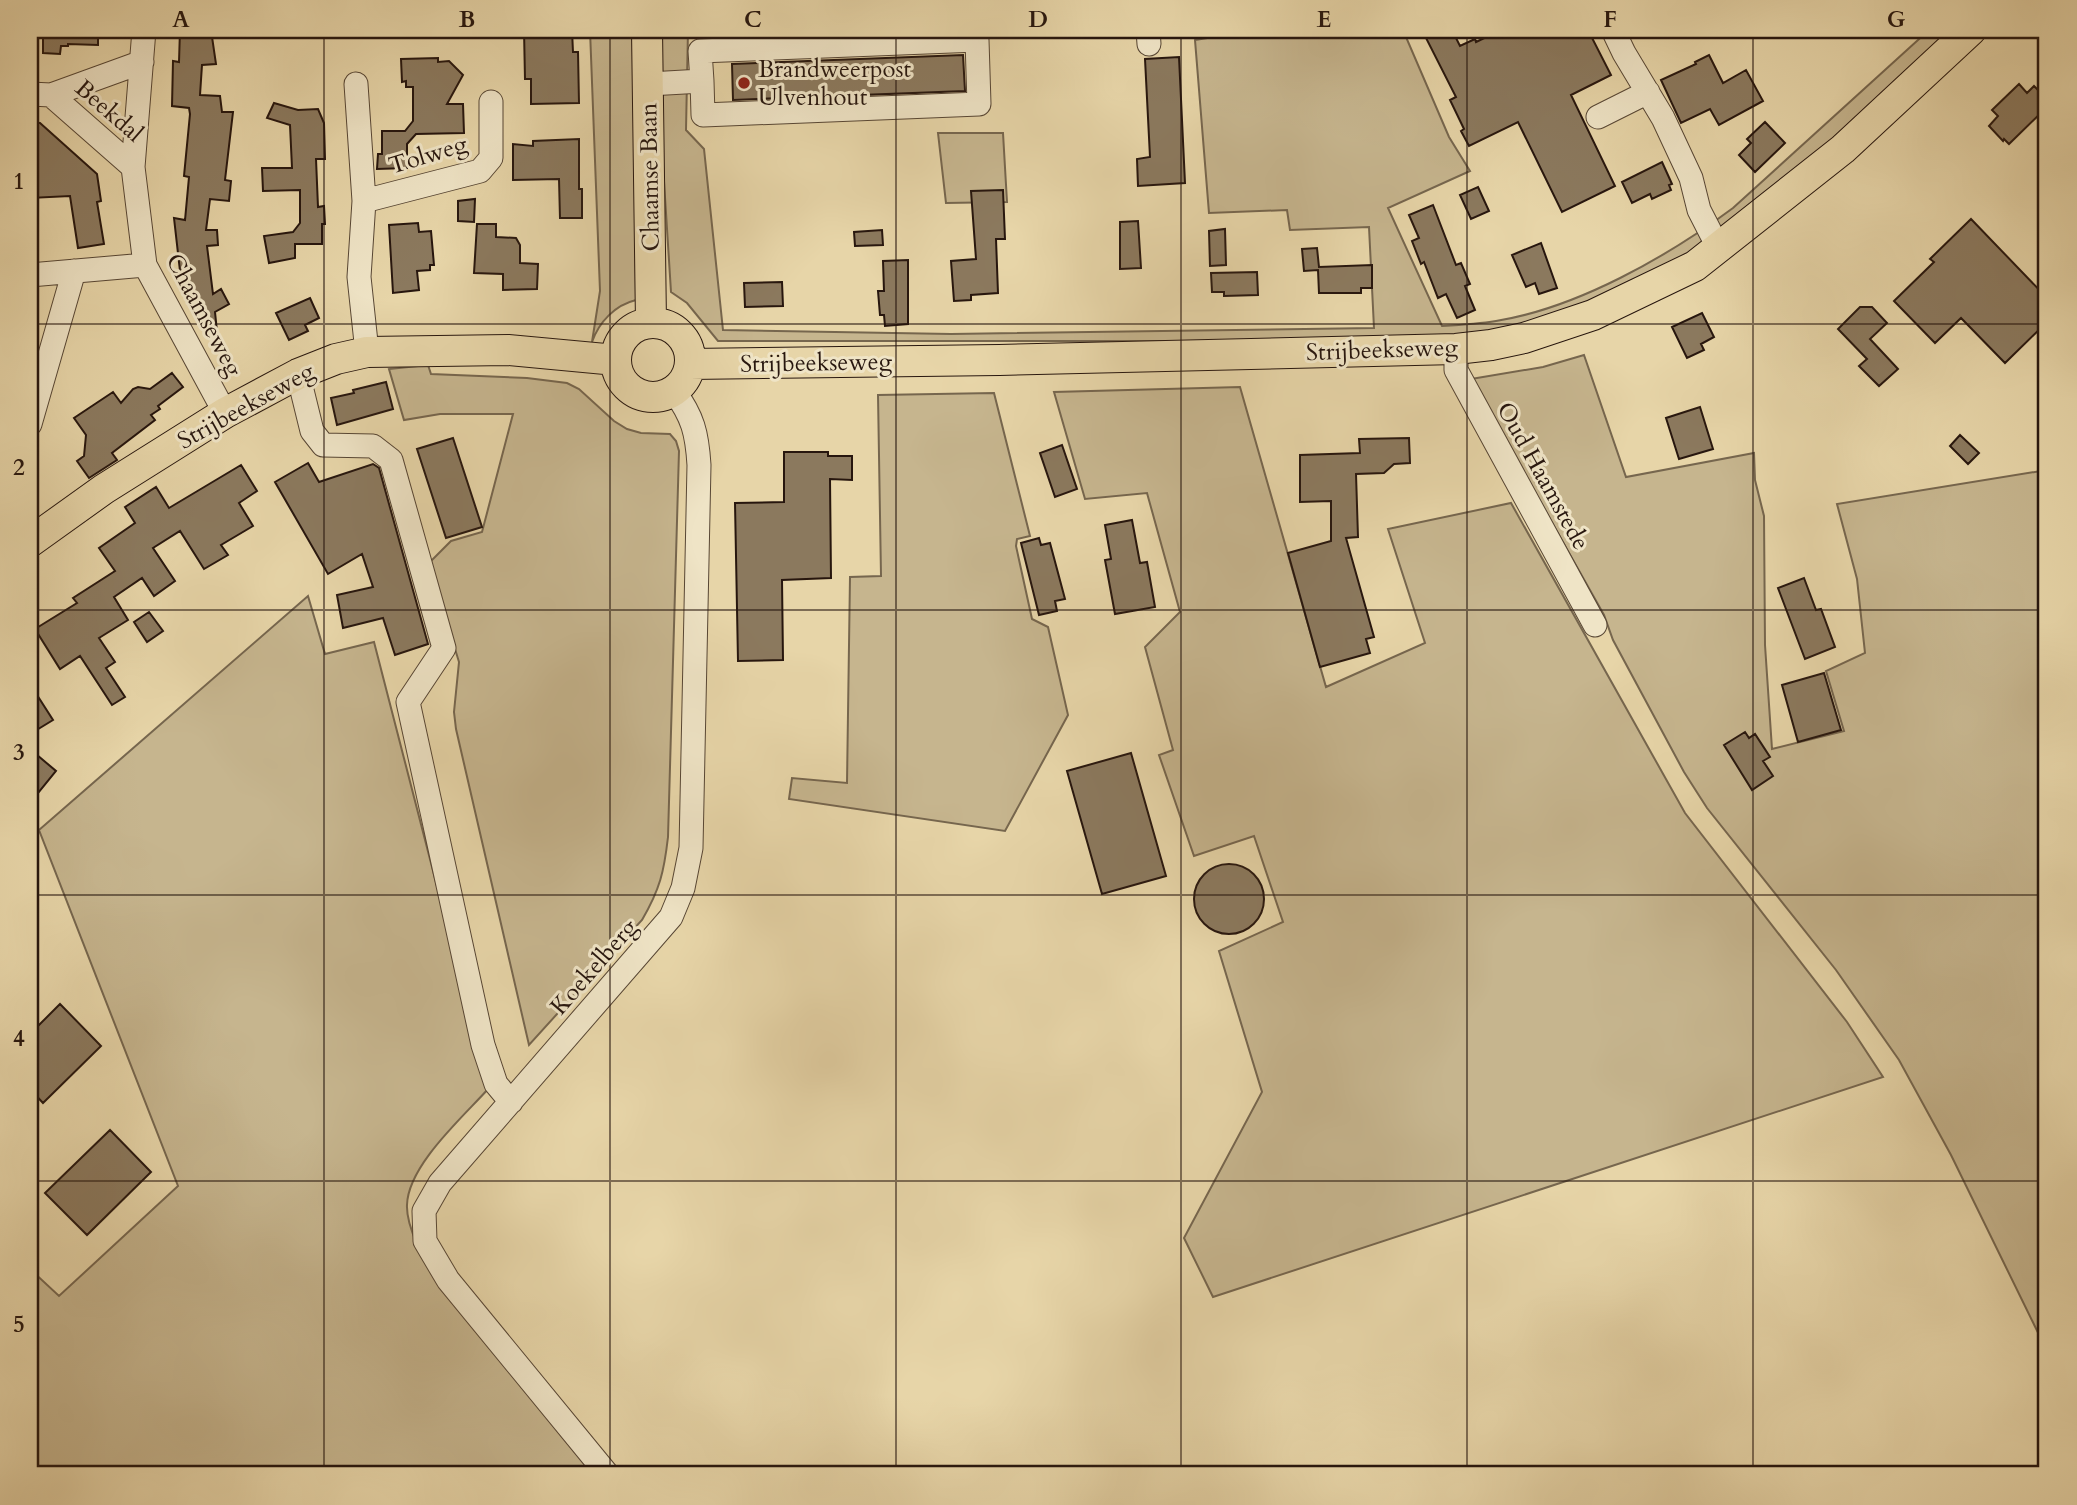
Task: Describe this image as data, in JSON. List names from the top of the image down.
{
  "streets": {
    "main road": ["Chaamse Baan", "Strijbeekseweg"],
    "street": [
      "Beekdal",
      "Tolweg",
      "Chaamseweg",
      "Oud Haamstede",
      "Koekelberg"
    ]
  },
  "crossings": [
    ["Beekdal", "Chaamseweg"],
    ["Tolweg", "Strijbeekseweg"],
    ["Chaamse Baan", "Strijbeekseweg"],
    ["Chaamse Baan", "Koekelberg"],
    ["Chaamseweg", "Strijbeekseweg"],
    ["Strijbeekseweg", "Oud Haamstede"],
    ["Strijbeekseweg", "Koekelberg"]
  ],
  "places": ["Brandweerpost Ulvenhout"],
  "grid": {
    "columns": [
      "A",
      "B",
      "C",
      "D",
      "E",
      "F",
      "G"
    ],
    "rows": [
      "1",
      "2",
      "3",
      "4",
      "5"
    ]
  }
}
